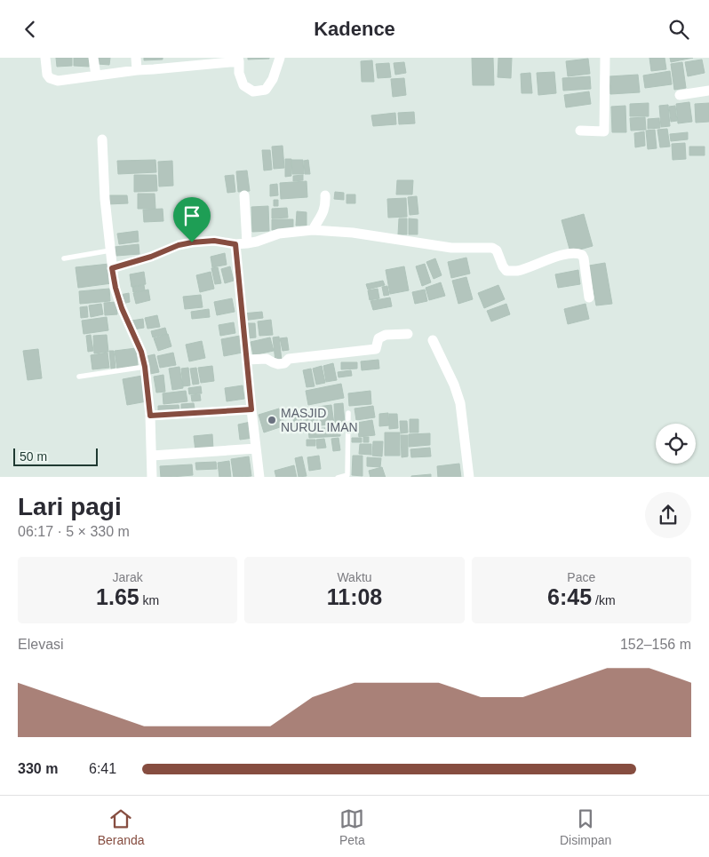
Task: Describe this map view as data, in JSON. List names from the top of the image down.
{
  "places": ["MASJID NURUL IMAN"],
  "scale_bar": "50 m",
  "page": {
    "header": "Kadence",
    "scale": "50 m",
    "heading": ["Lari pagi", "06:17 · 5 × 330 m"],
    "stats": [
      ["Jarak", "1.65 km"],
      ["Waktu", "11:08"],
      ["Pace", "6:45 /km"]
    ],
    "chart": ["Elevasi", "152–156 m"],
    "list": [
      {
        "name": "330 m",
        "note": "6:41"
      }
    ],
    "tabs": ["Beranda", "Peta", "Disimpan"]
  }
}
